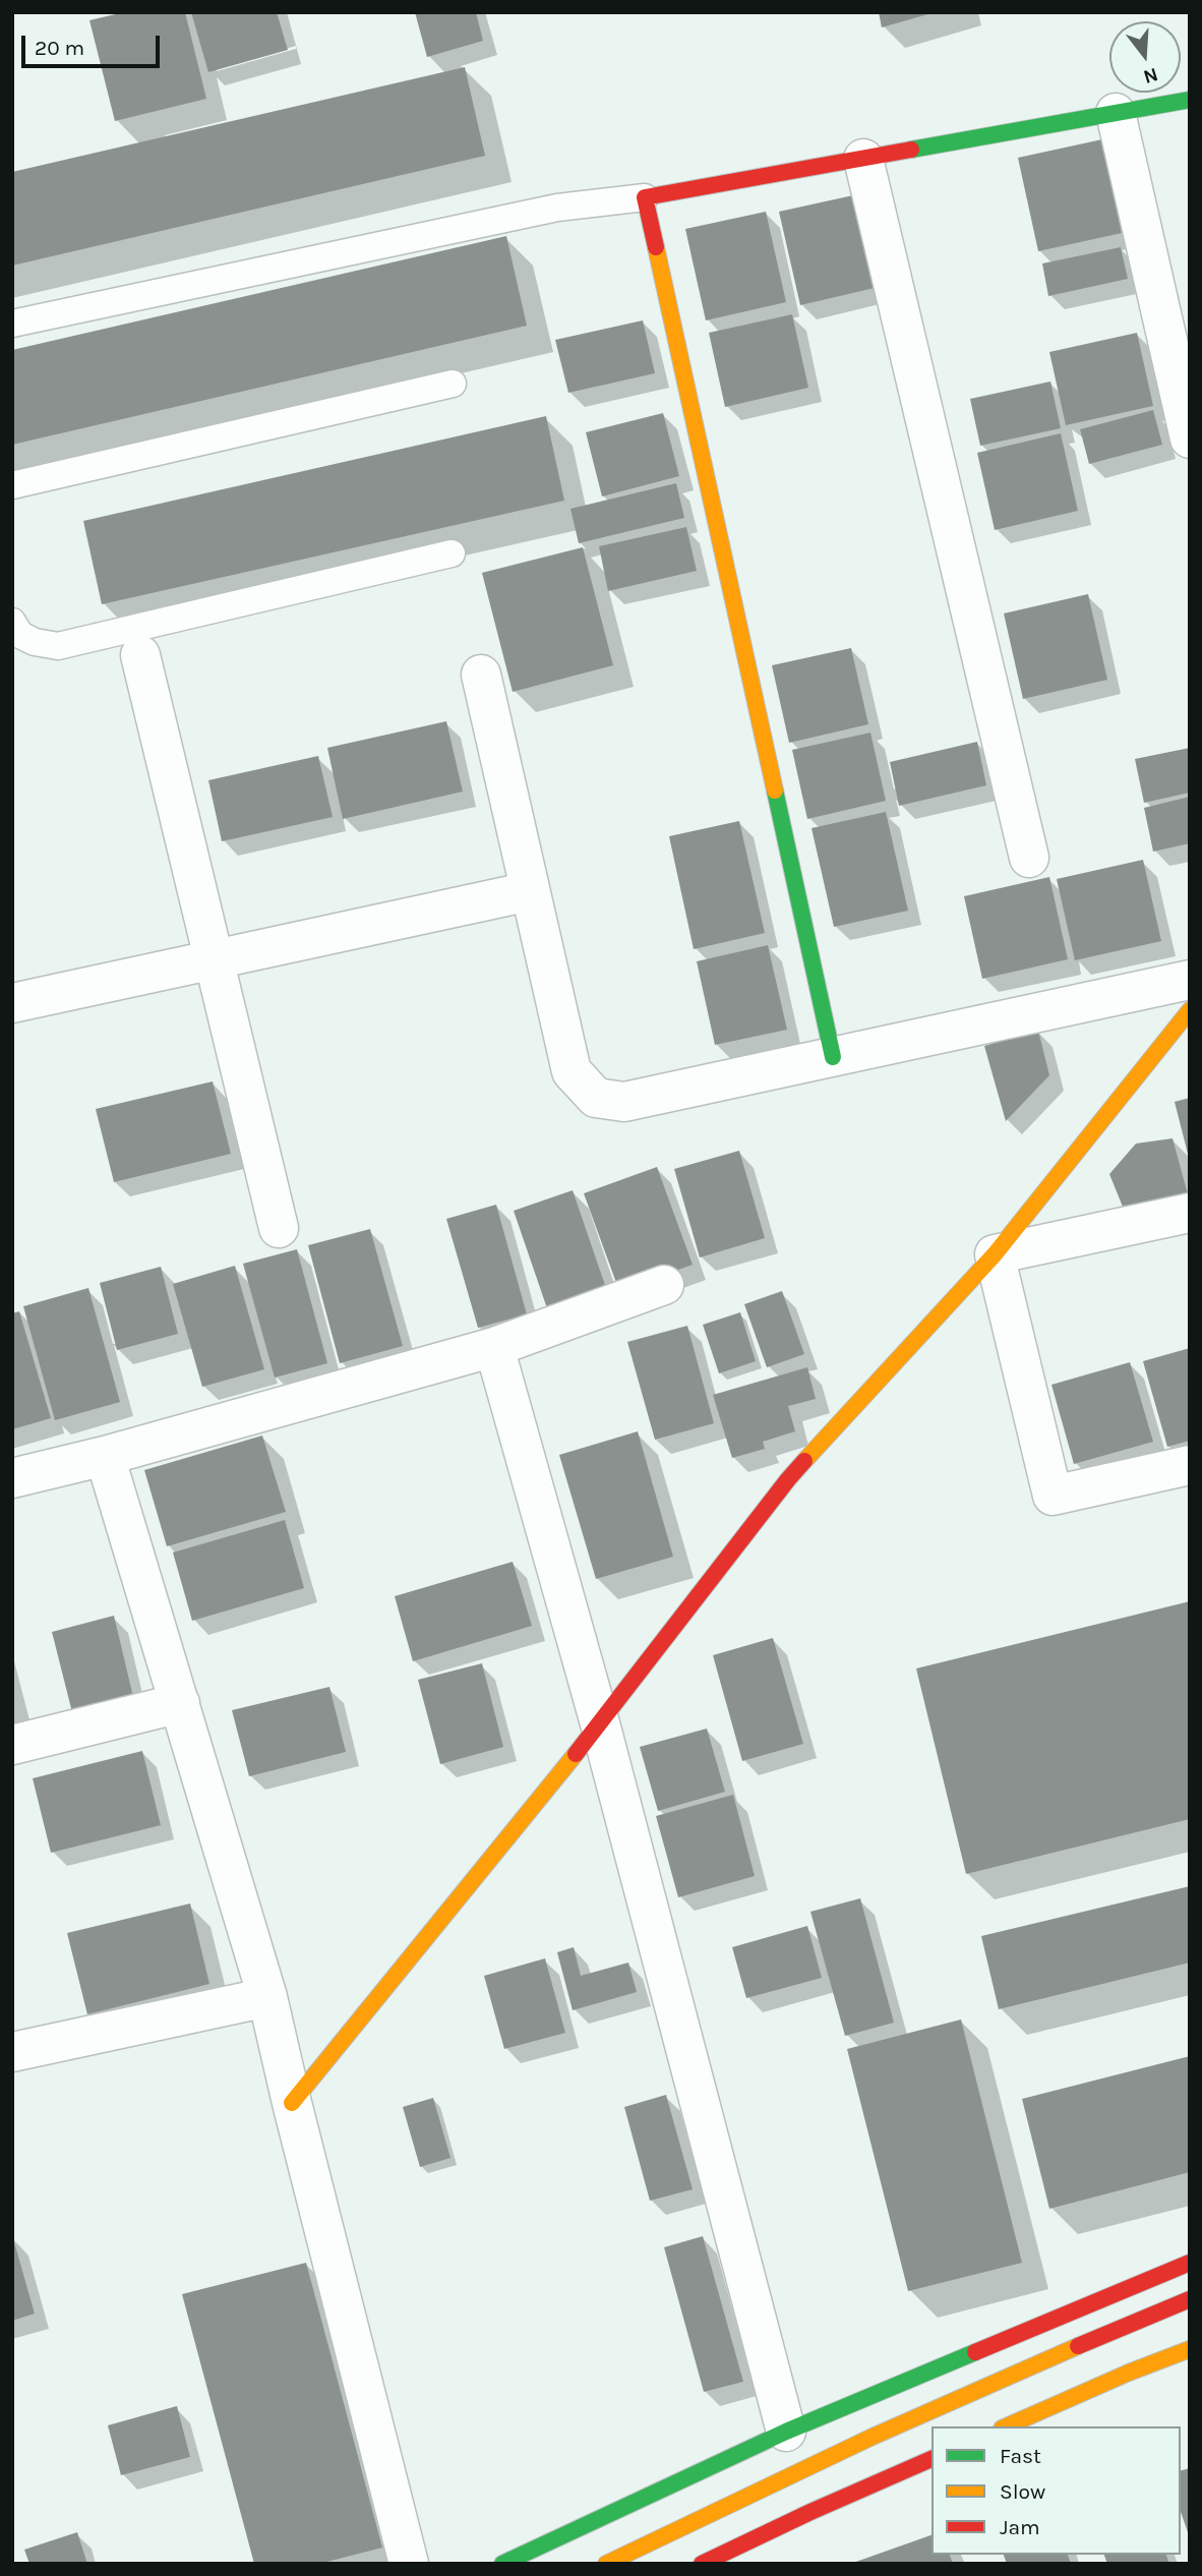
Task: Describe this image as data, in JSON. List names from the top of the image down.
{
  "legend": ["Fast", "Slow", "Jam"],
  "scale_bar": "20 m",
  "north": "bottom"
}
